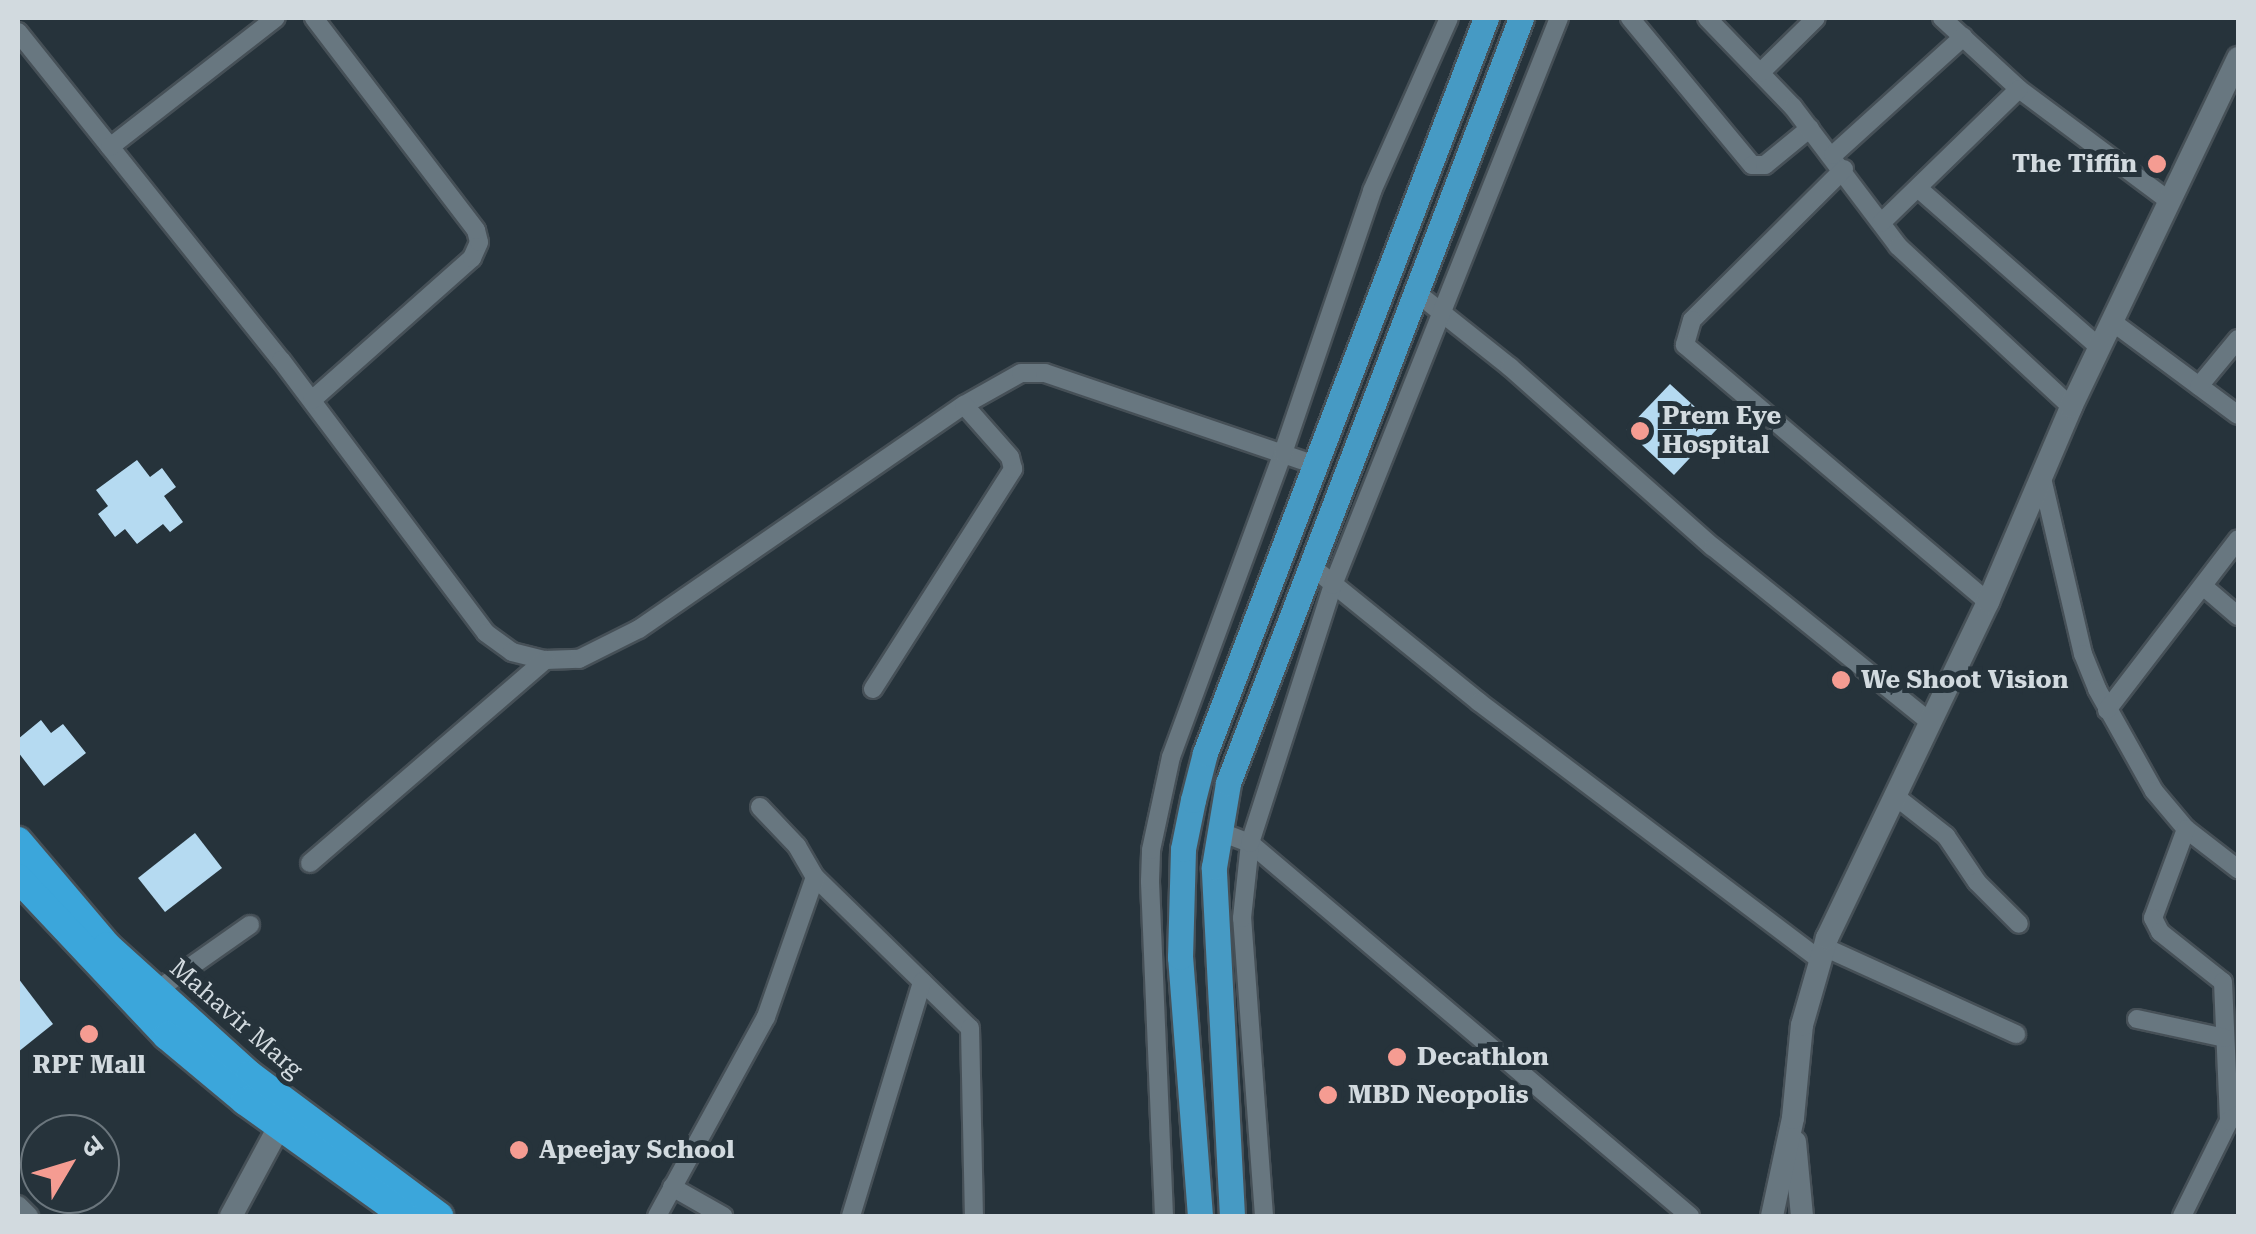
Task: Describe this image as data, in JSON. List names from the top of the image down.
{
  "streets": {
    "highway": ["Mahavir Marg"]
  },
  "places": [
    "The Tiffin",
    "Prem Eye Hospital",
    "We Shoot Vision",
    "RPF Mall",
    "Decathlon",
    "MBD Neopolis",
    "Apeejay School"
  ],
  "north": "top right"
}
